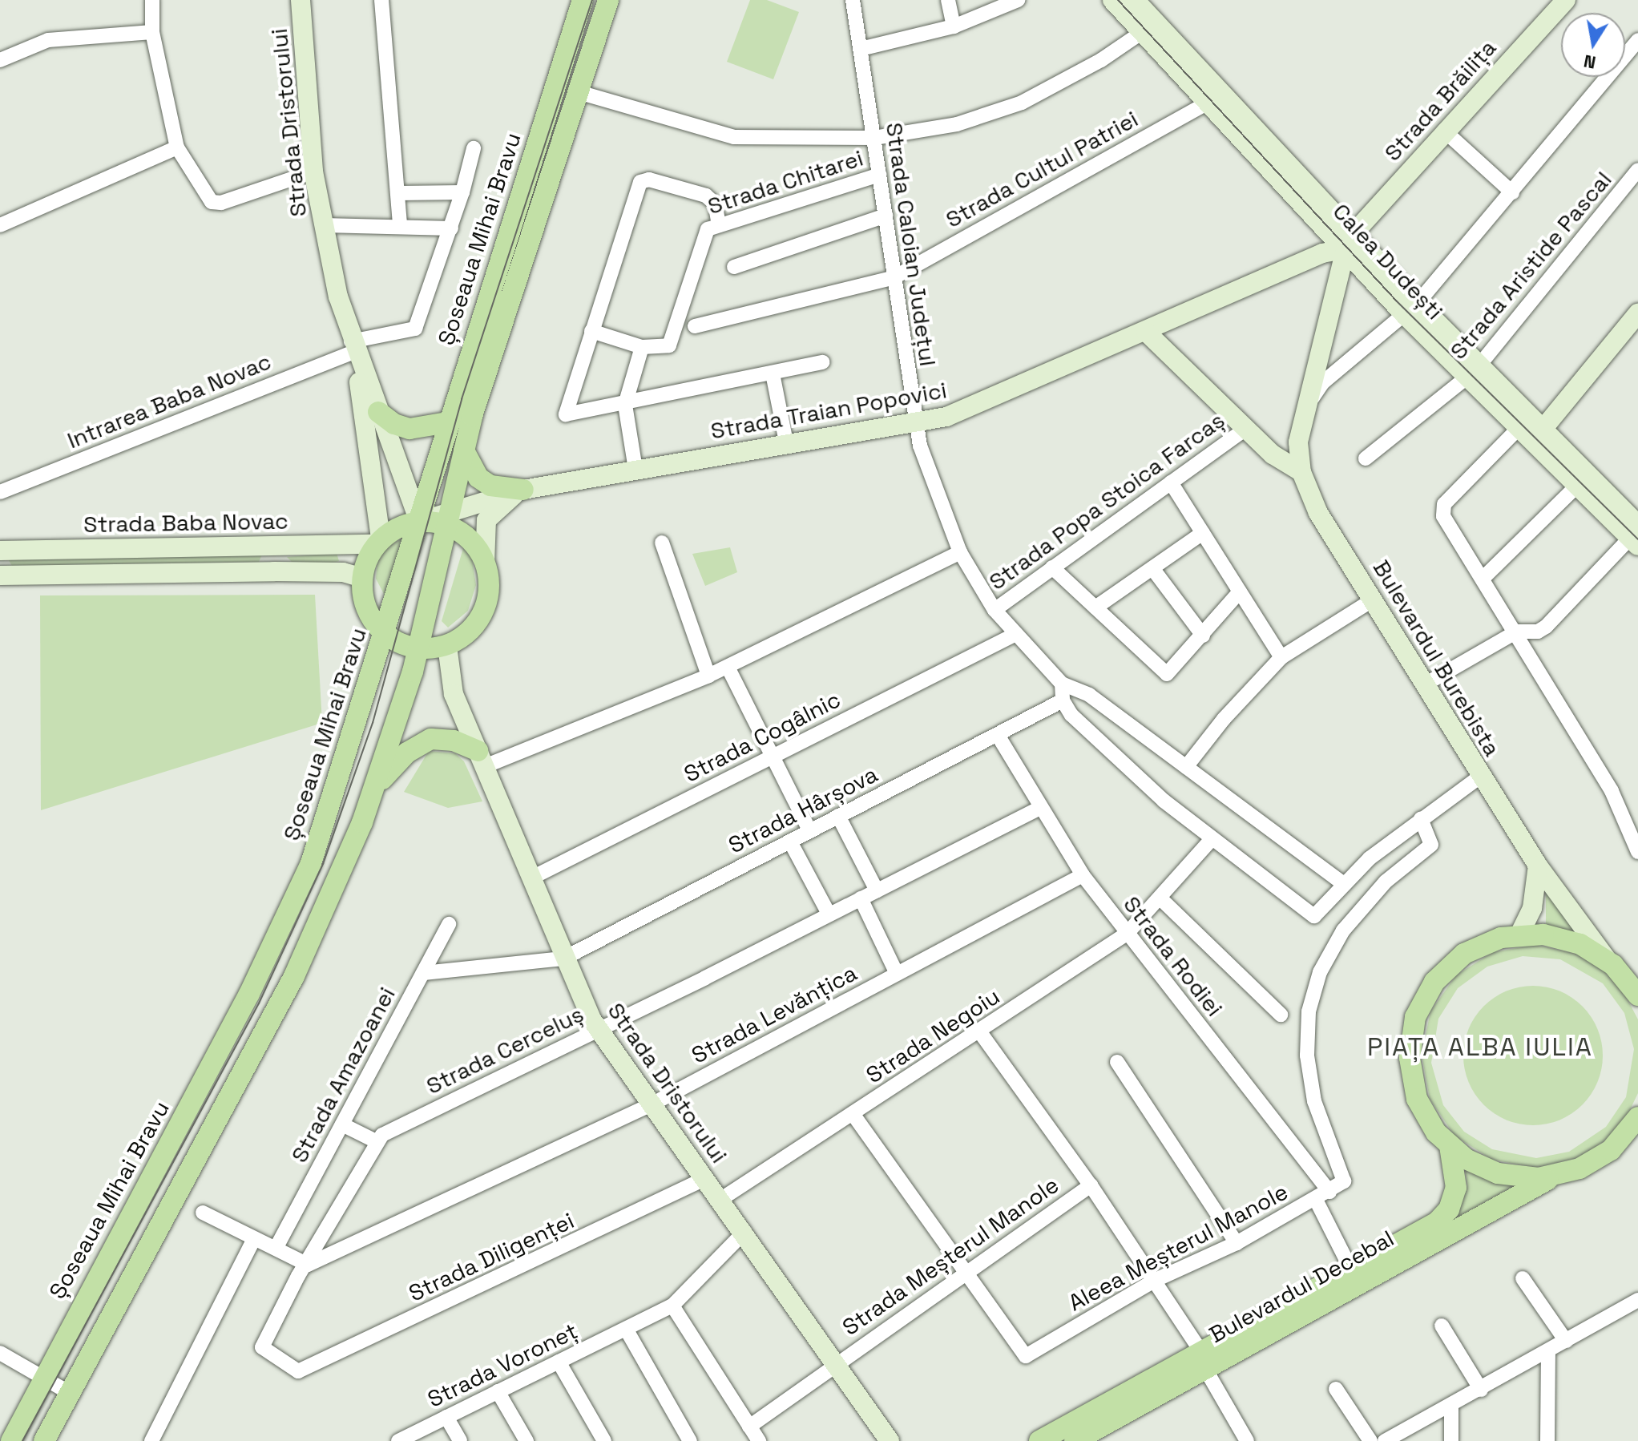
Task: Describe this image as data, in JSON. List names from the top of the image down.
{
  "streets": {
    "main road": ["Șoseaua Mihai Bravu", "Bulevardul Decebal"],
    "street": [
      "Strada Brăilița",
      "Strada Dristorului",
      "Strada Cultul Patriei",
      "Strada Chitarei",
      "Strada Caloian Județul",
      "Calea Dudești",
      "Strada Aristide Pascal",
      "Intrarea Baba Novac",
      "Strada Traian Popovici",
      "Strada Popa Stoica Farcaș",
      "Strada Baba Novac",
      "Bulevardul Burebista",
      "Strada Cogâlnic",
      "Strada Hârșova",
      "Strada Rodiei",
      "Strada Levănțica",
      "Strada Negoiu",
      "Strada Cerceluș",
      "Strada Amazoanei",
      "Aleea Meșterul Manole",
      "Strada Meșterul Manole",
      "Strada Diligenței",
      "Strada Voroneț"
    ]
  },
  "crossings": [
    ["Strada Brăilița", "Calea Dudești"],
    ["Strada Brăilița", "Strada Traian Popovici"],
    ["Strada Brăilița", "Bulevardul Burebista"],
    ["Strada Dristorului", "Șoseaua Mihai Bravu"],
    ["Strada Dristorului", "Intrarea Baba Novac"],
    ["Strada Dristorului", "Strada Baba Novac"],
    ["Strada Dristorului", "Strada Cogâlnic"],
    ["Strada Dristorului", "Strada Hârșova"],
    ["Strada Dristorului", "Strada Levănțica"],
    ["Strada Dristorului", "Strada Negoiu"],
    ["Strada Dristorului", "Strada Cerceluș"],
    ["Strada Dristorului", "Strada Meșterul Manole"],
    ["Strada Dristorului", "Strada Diligenței"],
    ["Strada Dristorului", "Strada Voroneț"],
    ["Strada Cultul Patriei", "Strada Caloian Județul"],
    ["Strada Cultul Patriei", "Calea Dudești"],
    ["Strada Chitarei", "Strada Caloian Județul"],
    ["Strada Caloian Județul", "Strada Traian Popovici"],
    ["Strada Caloian Județul", "Strada Popa Stoica Farcaș"],
    ["Strada Caloian Județul", "Strada Cogâlnic"],
    ["Calea Dudești", "Strada Aristide Pascal"],
    ["Calea Dudești", "Strada Traian Popovici"],
    ["Calea Dudești", "Bulevardul Burebista"],
    ["Strada Traian Popovici", "Bulevardul Burebista"],
    ["Strada Hârșova", "Strada Rodiei"],
    ["Strada Rodiei", "Strada Levănțica"],
    ["Strada Rodiei", "Strada Negoiu"],
    ["Strada Rodiei", "Strada Cerceluș"],
    ["Strada Rodiei", "Aleea Meșterul Manole"],
    ["Strada Levănțica", "Strada Cerceluș"],
    ["Strada Negoiu", "Aleea Meșterul Manole"],
    ["Strada Cerceluș", "Strada Diligenței"],
    ["Aleea Meșterul Manole", "Strada Meșterul Manole"]
  ],
  "districts": ["PIAȚA ALBA IULIA"],
  "north": "bottom"
}
